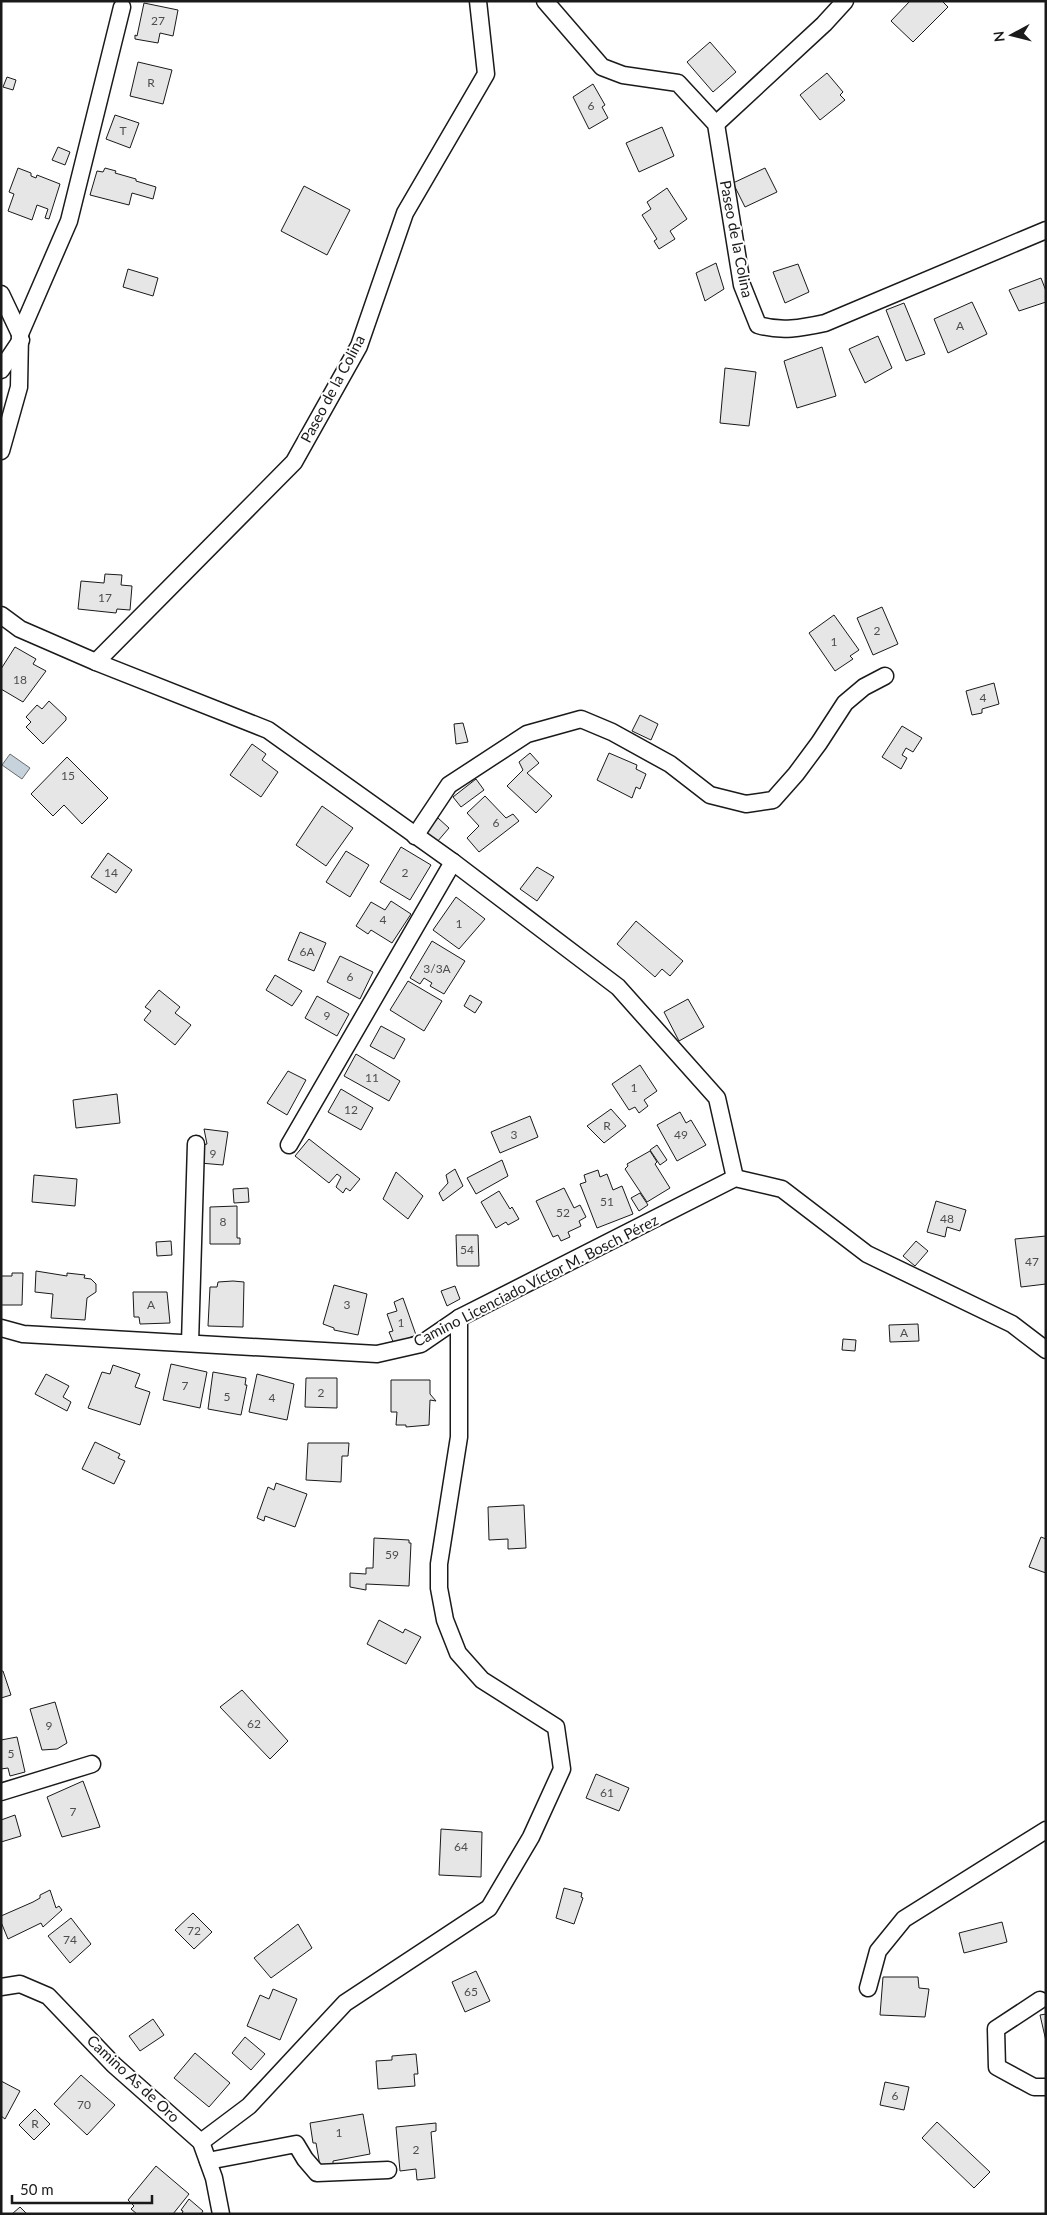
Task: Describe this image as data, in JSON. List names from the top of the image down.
{
  "streets": {
    "street": ["Paseo de la Colina", "Camino Licenciado Víctor M. Bosch Pérez", "Camino As de Oro"]
  },
  "house_numbers": [
    "27",
    "R",
    "6",
    "T",
    "A",
    "17",
    "2",
    "1",
    "18",
    "4",
    "15",
    "6",
    "14",
    "2",
    "4",
    "1",
    "6A",
    "3/3A",
    "6",
    "9",
    "11",
    "1",
    "12",
    "R",
    "3",
    "49",
    "9",
    "51",
    "52",
    "48",
    "8",
    "54",
    "47",
    "A",
    "3",
    "1",
    "A",
    "7",
    "2",
    "5",
    "4",
    "59",
    "62",
    "9",
    "5",
    "61",
    "7",
    "64",
    "72",
    "74",
    "65",
    "6",
    "70",
    "R",
    "1",
    "2"
  ],
  "scale_bar": "50 m",
  "north": "left"
}
